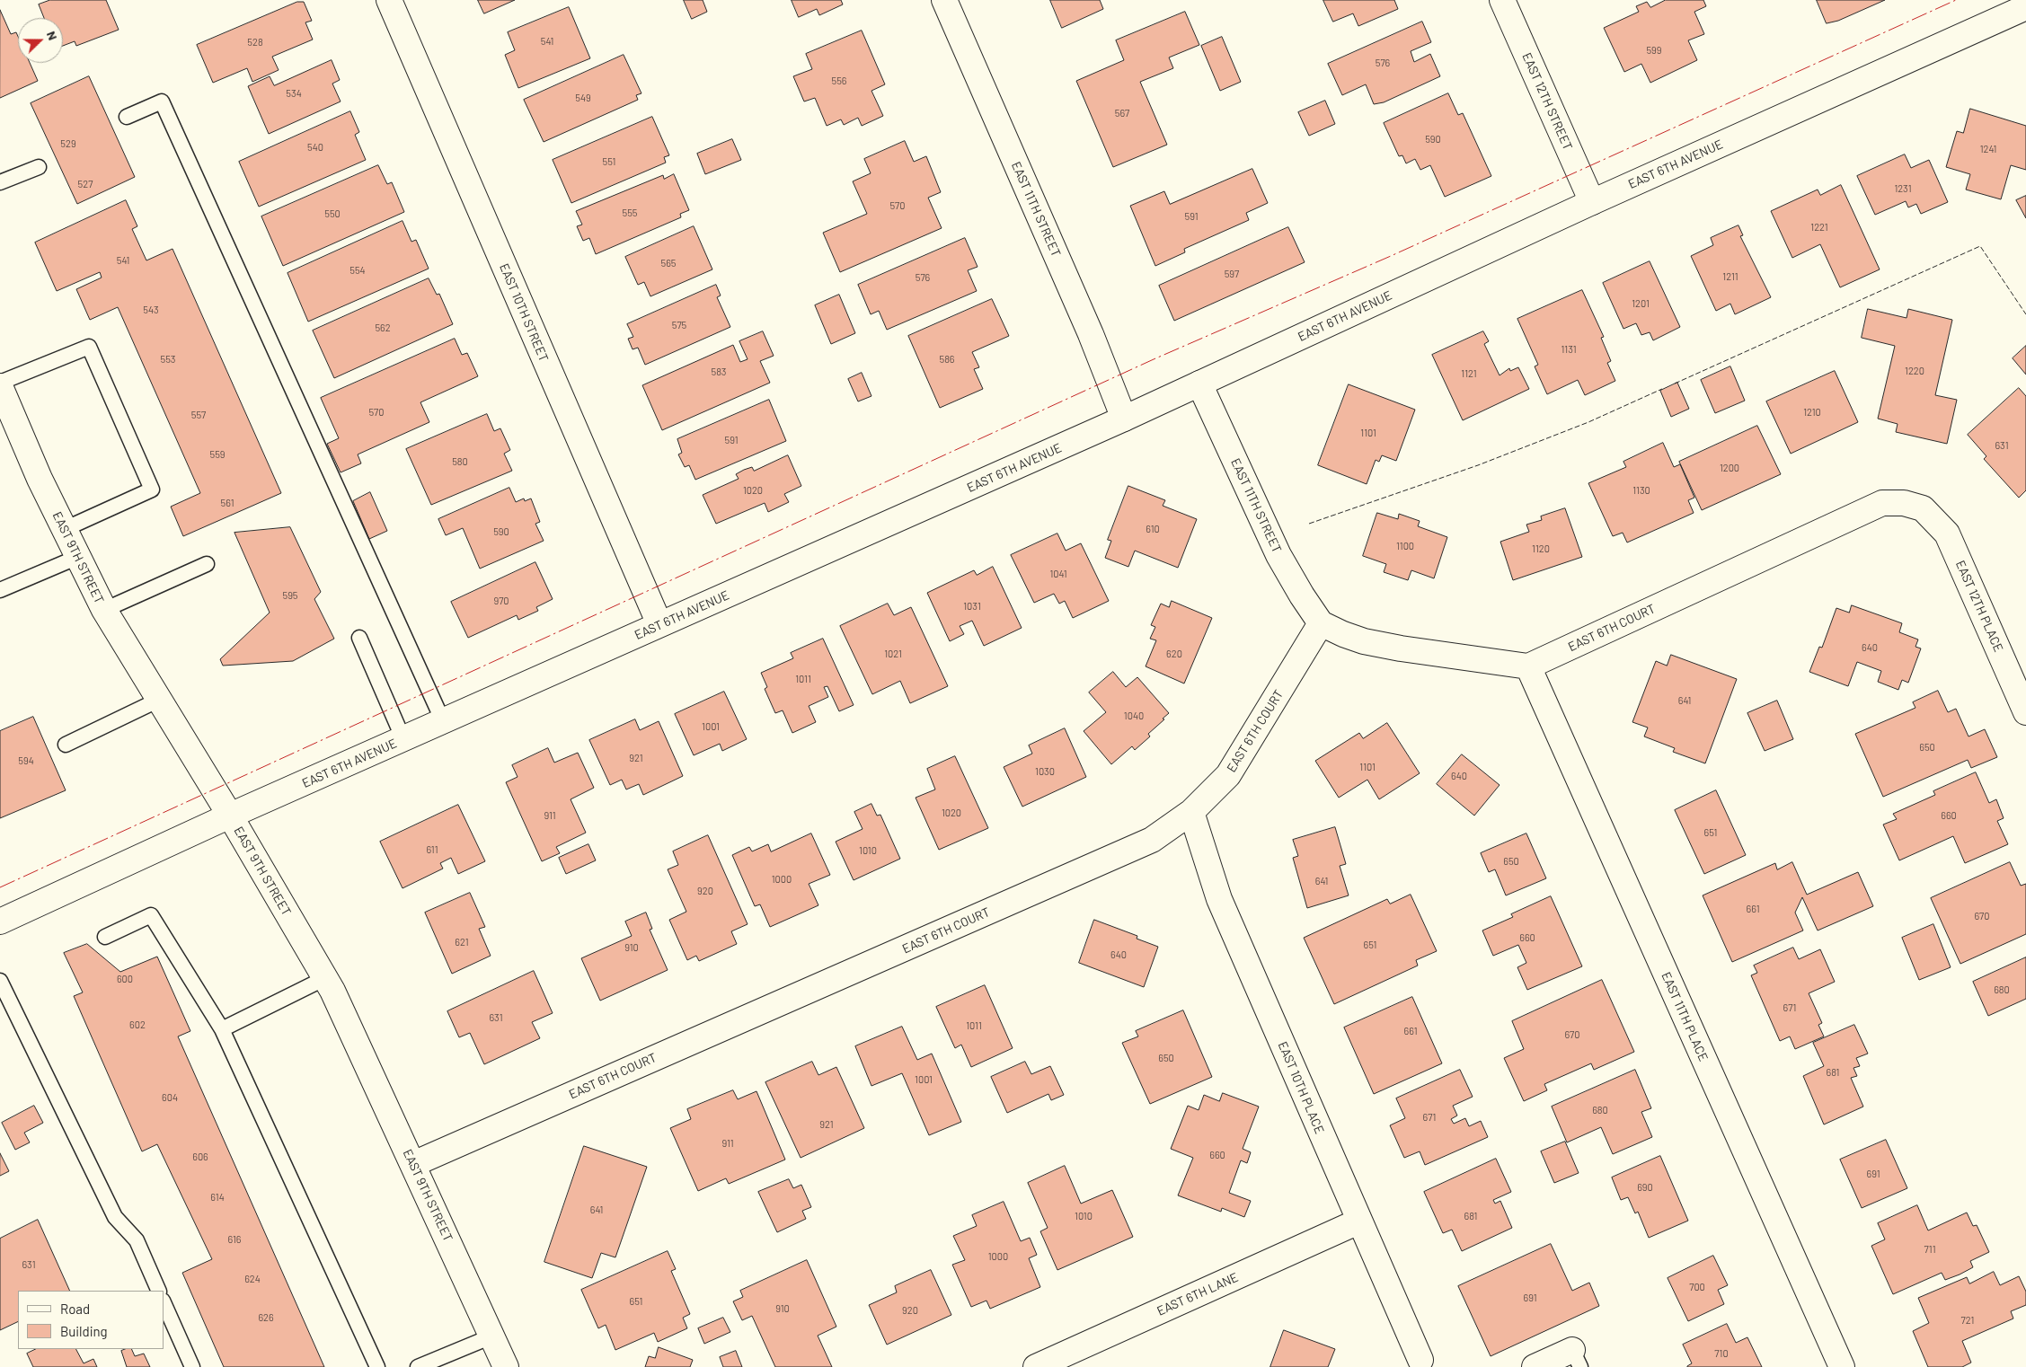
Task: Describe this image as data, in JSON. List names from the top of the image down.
{
  "streets": {
    "street": [
      "EAST 12TH STREET",
      "EAST 6TH AVENUE",
      "EAST 11TH STREET",
      "EAST 10TH STREET",
      "EAST 9TH STREET",
      "EAST 12TH PLACE",
      "EAST 6TH COURT",
      "EAST 11TH PLACE",
      "EAST 10TH PLACE",
      "EAST 6TH LANE"
    ]
  },
  "crossings": [
    ["EAST 12TH STREET", "EAST 6TH AVENUE"],
    ["EAST 6TH AVENUE", "EAST 11TH STREET"],
    ["EAST 6TH AVENUE", "EAST 10TH STREET"],
    ["EAST 6TH AVENUE", "EAST 9TH STREET"],
    ["EAST 11TH STREET", "EAST 6TH COURT"],
    ["EAST 9TH STREET", "EAST 6TH COURT"],
    ["EAST 12TH PLACE", "EAST 6TH COURT"],
    ["EAST 6TH COURT", "EAST 11TH PLACE"],
    ["EAST 6TH COURT", "EAST 10TH PLACE"],
    ["EAST 10TH PLACE", "EAST 6TH LANE"]
  ],
  "house_numbers": [
    "541",
    "528",
    "599",
    "576",
    "556",
    "534",
    "549",
    "567",
    "590",
    "529",
    "540",
    "1241",
    "551",
    "527",
    "1231",
    "570",
    "555",
    "550",
    "591",
    "1221",
    "541",
    "565",
    "554",
    "597",
    "1211",
    "576",
    "1201",
    "543",
    "575",
    "562",
    "1131",
    "553",
    "586",
    "1220",
    "583",
    "1121",
    "570",
    "1210",
    "557",
    "1101",
    "591",
    "631",
    "559",
    "580",
    "1200",
    "1020",
    "1130",
    "561",
    "610",
    "590",
    "1100",
    "1120",
    "1041",
    "595",
    "970",
    "1031",
    "640",
    "1021",
    "620",
    "1011",
    "641",
    "1040",
    "1001",
    "650",
    "921",
    "594",
    "1101",
    "1030",
    "640",
    "1020",
    "911",
    "660",
    "651",
    "611",
    "1010",
    "650",
    "1000",
    "641",
    "920",
    "661",
    "670",
    "660",
    "621",
    "651",
    "910",
    "640",
    "600",
    "680",
    "671",
    "631",
    "602",
    "1011",
    "661",
    "670",
    "650",
    "681",
    "1001",
    "604",
    "680",
    "671",
    "921",
    "911",
    "660",
    "606",
    "691",
    "690",
    "614",
    "641",
    "1010",
    "681",
    "616",
    "711",
    "1000",
    "631",
    "624",
    "700",
    "691",
    "651",
    "910",
    "920",
    "626",
    "721",
    "710"
  ],
  "legend": ["Road", "Building"],
  "north": "right"
}
